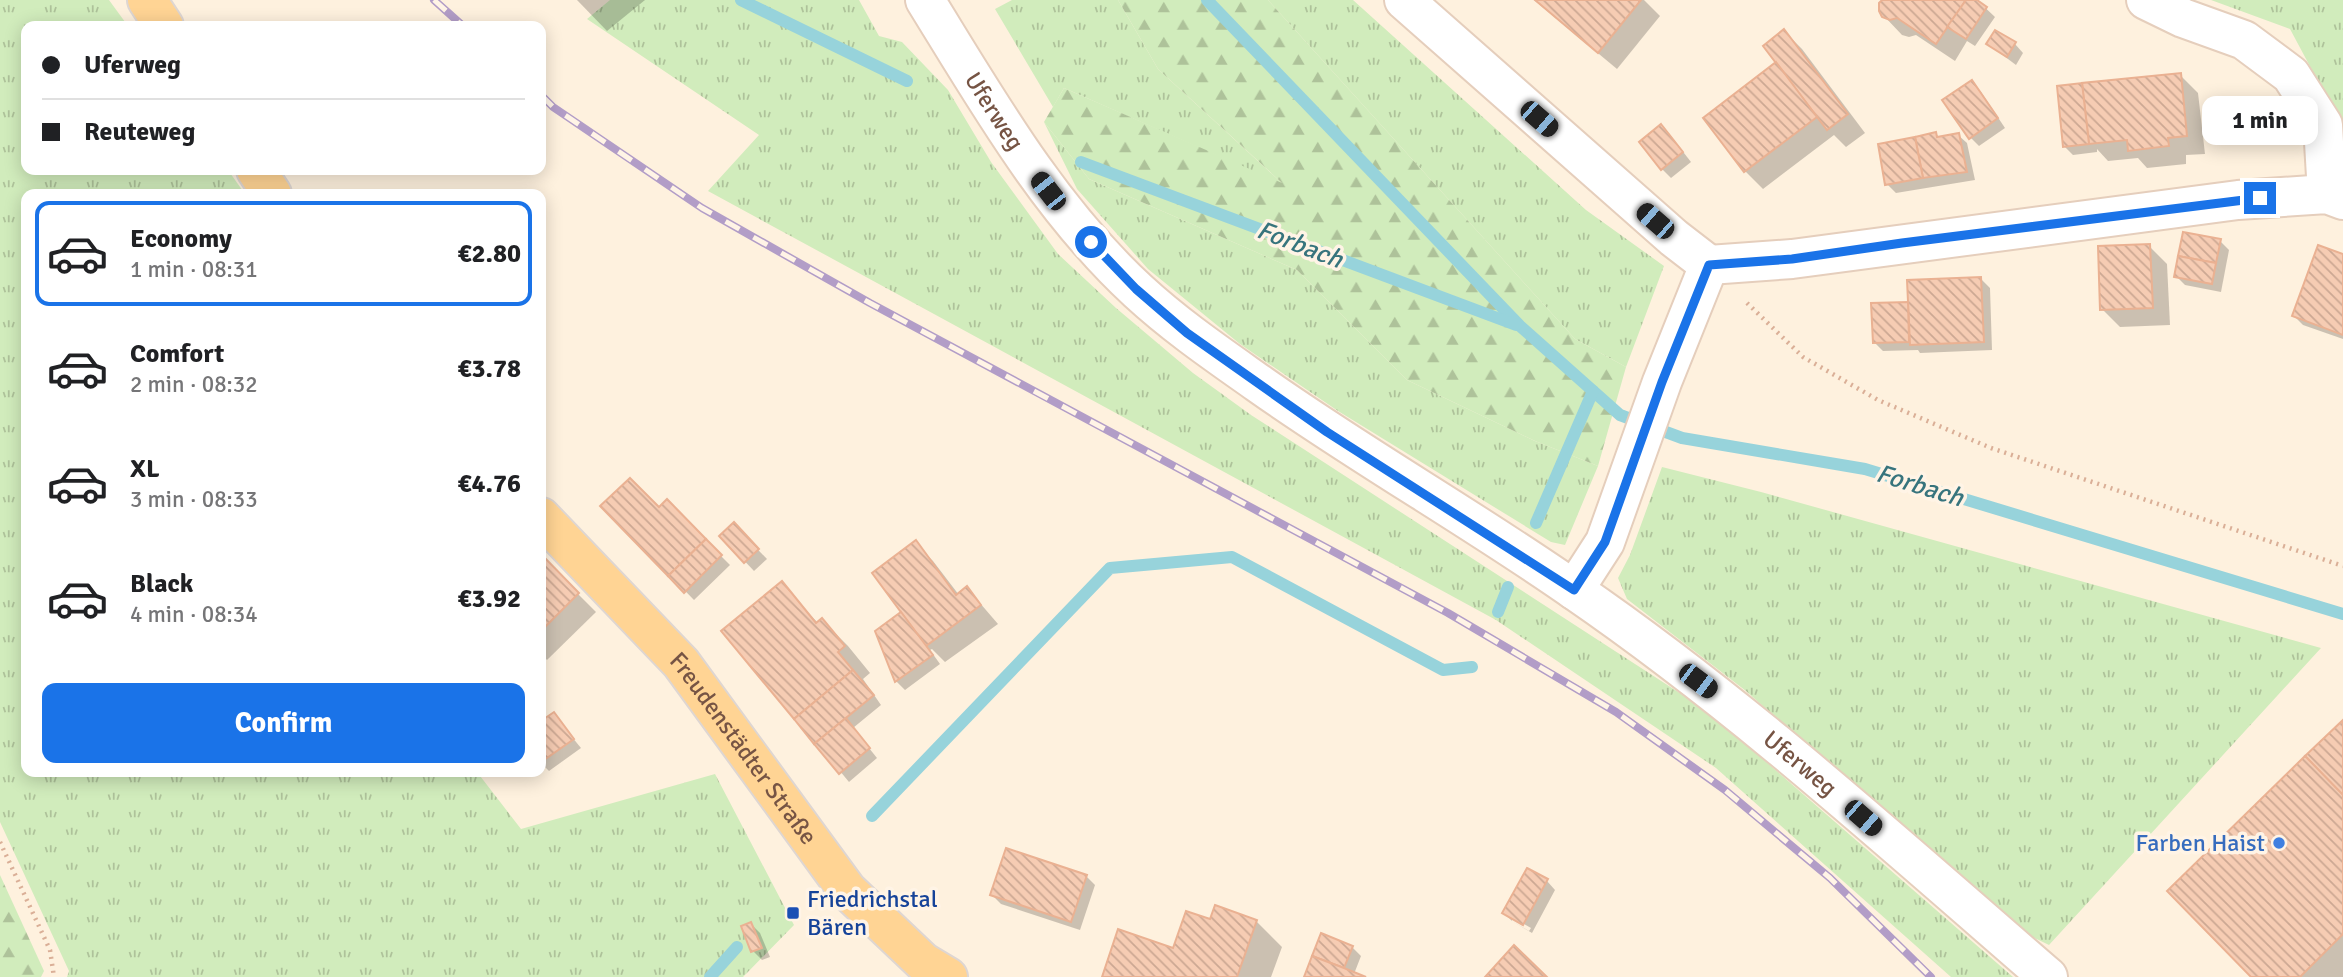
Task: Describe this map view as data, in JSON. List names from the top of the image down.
{
  "streets": {
    "main road": ["Freudenstädter Straße"],
    "street": ["Uferweg"]
  },
  "water": ["Forbach"],
  "places": {
    "other": ["Farben Haist"],
    "transit": ["Friedrichstal Bären"]
  },
  "page": {
    "banner": ["Uferweg", "Reuteweg"],
    "bubble": "1 min",
    "list": [
      {
        "name": "Economy",
        "note": "1 min · 08:31",
        "value": "€2.80"
      },
      {
        "name": "Comfort",
        "note": "2 min · 08:32",
        "value": "€3.78"
      },
      {
        "name": "XL",
        "note": "3 min · 08:33",
        "value": "€4.76"
      },
      {
        "name": "Black",
        "note": "4 min · 08:34",
        "value": "€3.92"
      }
    ],
    "buttons": "Confirm"
  }
}
